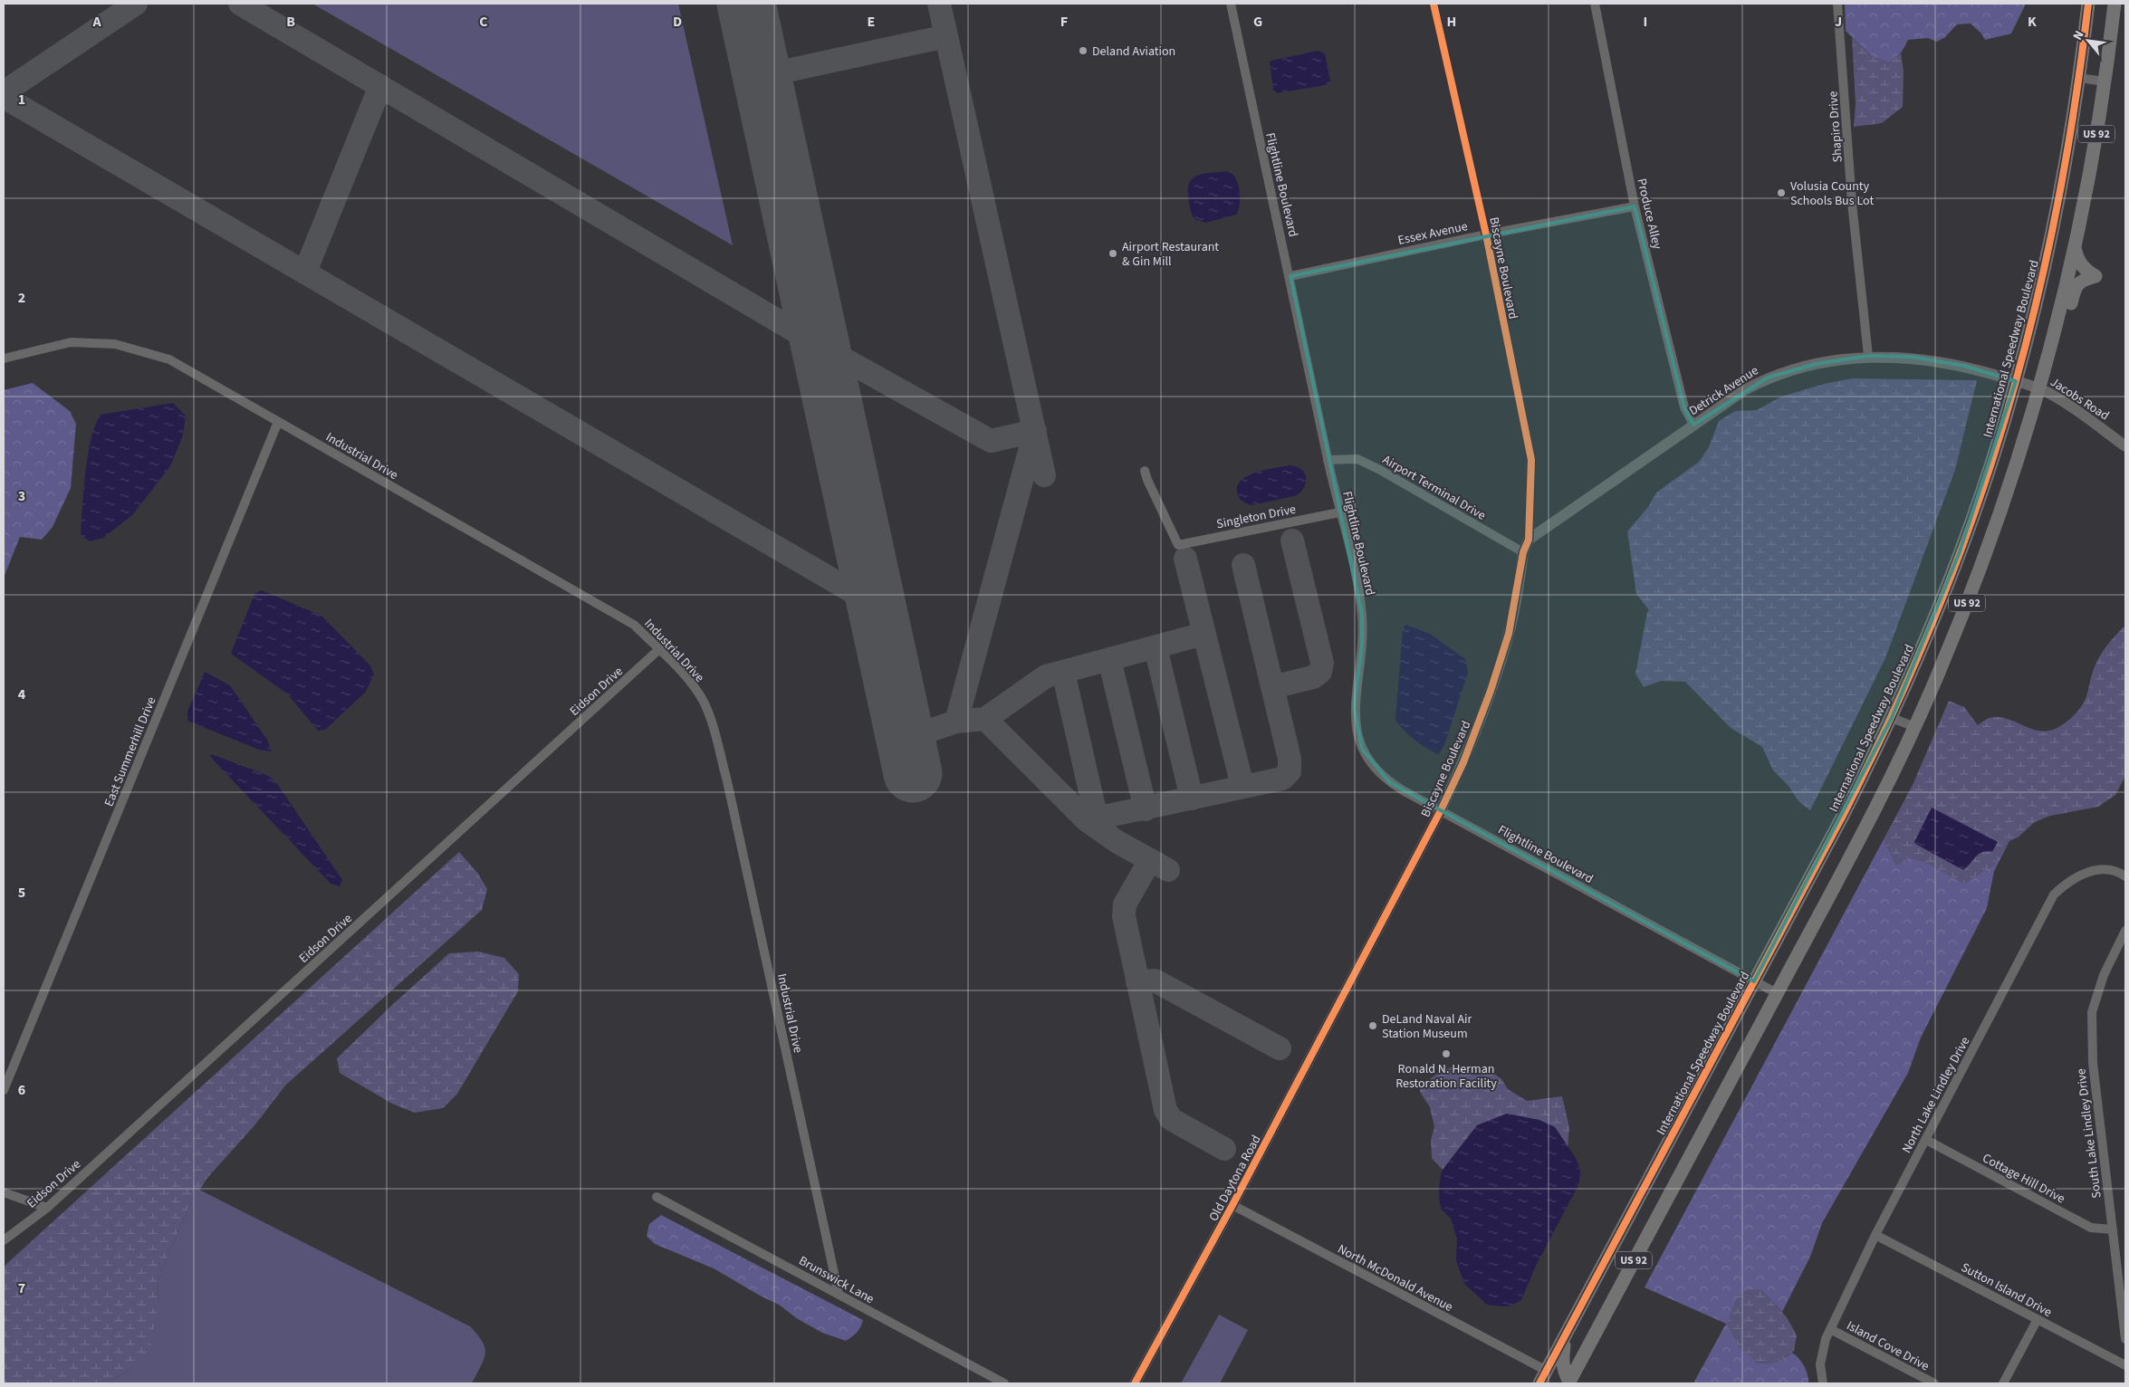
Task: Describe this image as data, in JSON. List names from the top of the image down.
{
  "streets": {
    "main road": ["US 92", "International Speedway Boulevard"],
    "street": [
      "Shapiro Drive",
      "Flightline Boulevard",
      "Produce Alley",
      "Essex Avenue",
      "Biscayne Boulevard",
      "Detrick Avenue",
      "Jacobs Road",
      "Industrial Drive",
      "Airport Terminal Drive",
      "Singleton Drive",
      "Eidson Drive",
      "East Summerhill Drive",
      "North Lake Lindley Drive",
      "South Lake Lindley Drive",
      "Old Daytona Road",
      "Cottage Hill Drive",
      "North McDonald Avenue",
      "Brunswick Lane",
      "Sutton Island Drive",
      "Island Cove Drive"
    ]
  },
  "crossings": [
    ["Shapiro Drive", "Detrick Avenue"],
    ["US 92", "Flightline Boulevard"],
    ["US 92", "International Speedway Boulevard"],
    ["US 92", "Jacobs Road"],
    ["Flightline Boulevard", "Essex Avenue"],
    ["Flightline Boulevard", "Biscayne Boulevard"],
    ["Flightline Boulevard", "International Speedway Boulevard"],
    ["Flightline Boulevard", "Airport Terminal Drive"],
    ["Flightline Boulevard", "Singleton Drive"],
    ["Produce Alley", "Essex Avenue"],
    ["Produce Alley", "Detrick Avenue"],
    ["Essex Avenue", "Biscayne Boulevard"],
    ["Biscayne Boulevard", "Detrick Avenue"],
    ["Biscayne Boulevard", "Airport Terminal Drive"],
    ["Biscayne Boulevard", "Old Daytona Road"],
    ["International Speedway Boulevard", "Detrick Avenue"],
    ["International Speedway Boulevard", "Jacobs Road"],
    ["International Speedway Boulevard", "North McDonald Avenue"],
    ["Detrick Avenue", "Jacobs Road"],
    ["Industrial Drive", "Eidson Drive"],
    ["Industrial Drive", "East Summerhill Drive"],
    ["Industrial Drive", "Brunswick Lane"],
    ["North Lake Lindley Drive", "Cottage Hill Drive"],
    ["North Lake Lindley Drive", "Sutton Island Drive"],
    ["North Lake Lindley Drive", "Island Cove Drive"],
    ["South Lake Lindley Drive", "Cottage Hill Drive"],
    ["Old Daytona Road", "North McDonald Avenue"]
  ],
  "places": [
    "Deland Aviation",
    "Volusia County Schools Bus Lot",
    "Airport Restaurant & Gin Mill",
    "DeLand Naval Air Station Museum",
    "Ronald N. Herman Restoration Facility"
  ],
  "north": "top left",
  "grid": {
    "columns": [
      "A",
      "B",
      "C",
      "D",
      "E",
      "F",
      "G",
      "H",
      "I",
      "J",
      "K"
    ],
    "rows": [
      "1",
      "2",
      "3",
      "4",
      "5",
      "6",
      "7"
    ]
  }
}
